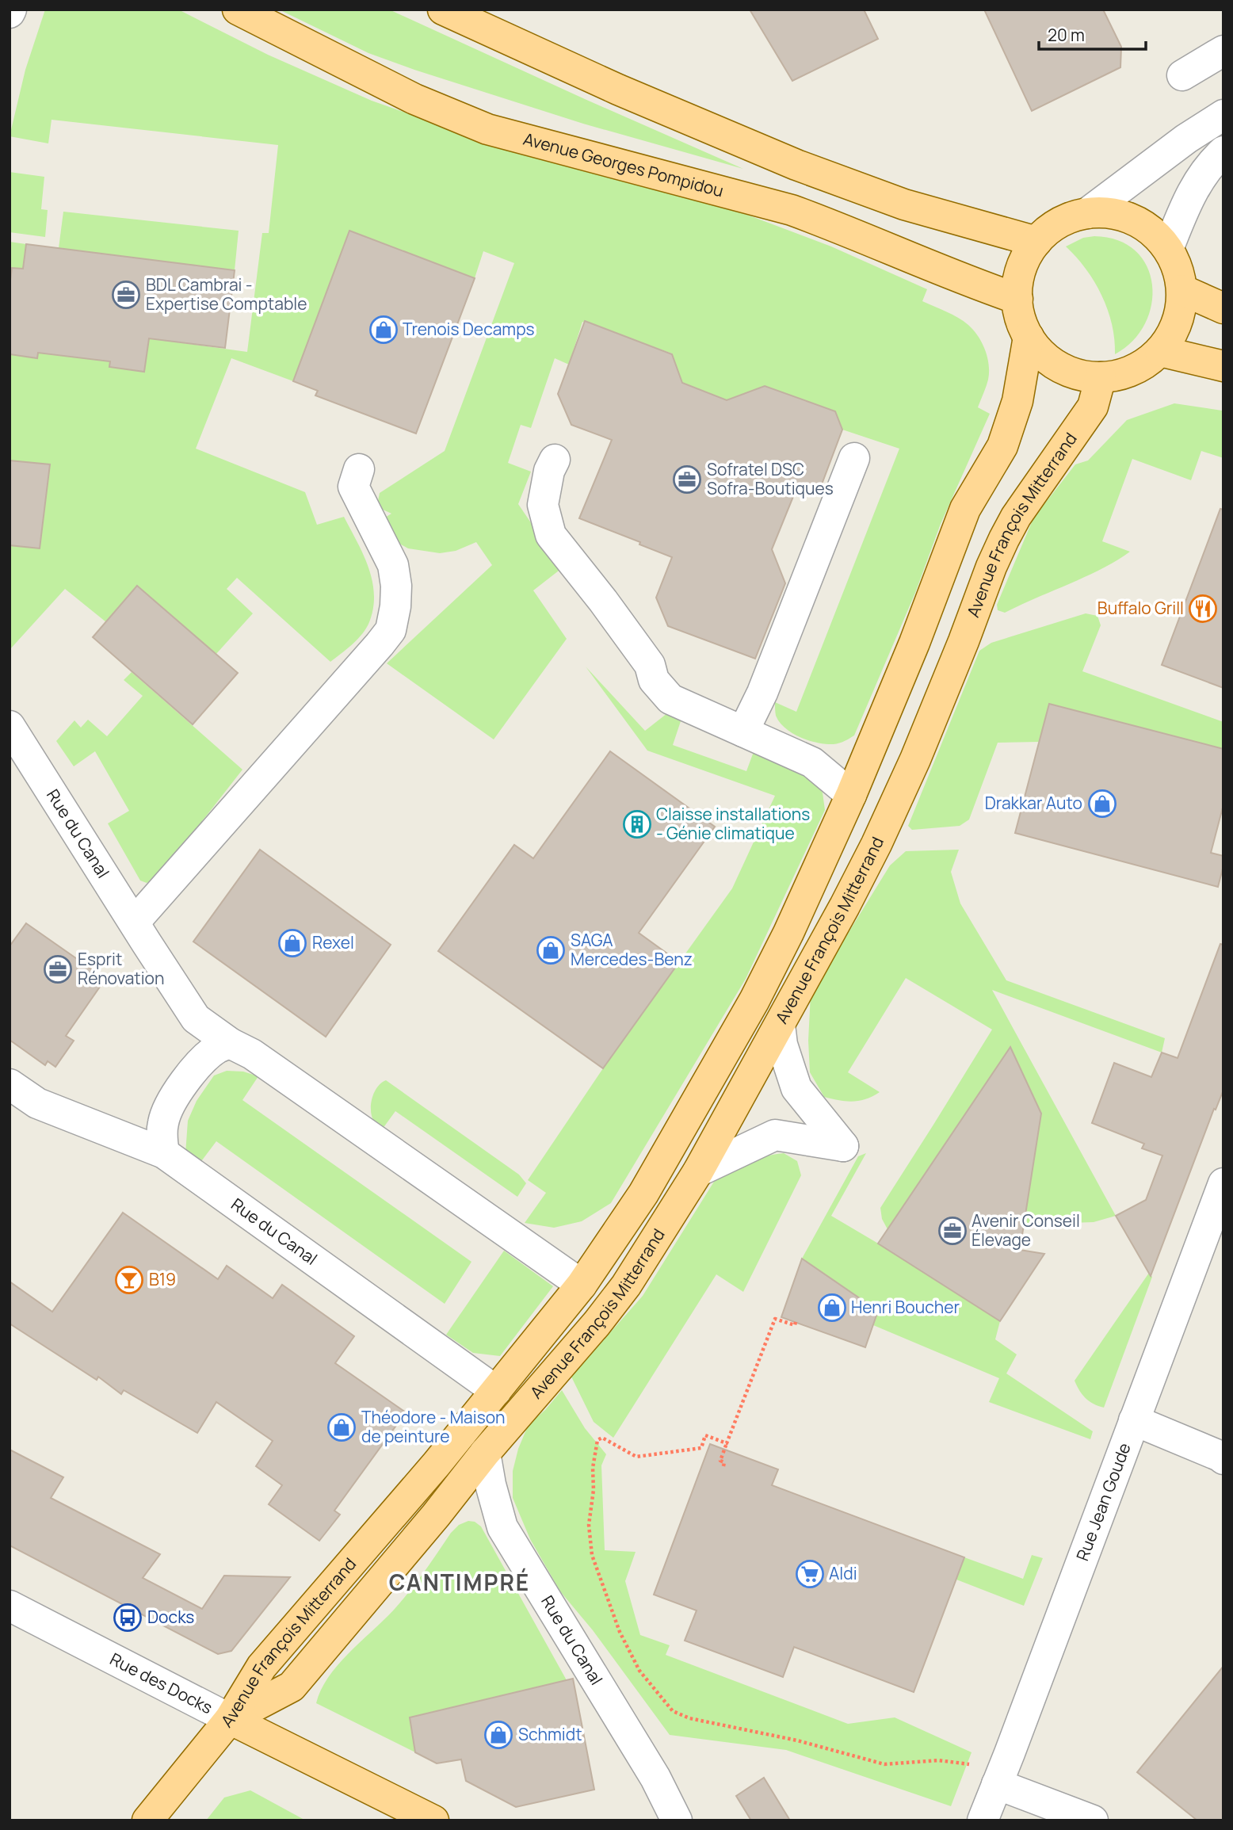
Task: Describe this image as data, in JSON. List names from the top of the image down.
{
  "streets": {
    "main road": ["Avenue Georges Pompidou", "Avenue François Mitterrand", "Rue des Docks"],
    "street": ["Rue du Canal", "Rue Jean Goude"]
  },
  "crossings": [
    ["Avenue Georges Pompidou", "Avenue François Mitterrand"],
    ["Avenue François Mitterrand", "Rue du Canal"],
    ["Avenue François Mitterrand", "Rue des Docks"]
  ],
  "districts": ["CANTIMPRÉ"],
  "places": {
    "office": [
      "BDL Cambrai - Expertise Comptable",
      "Sofratel DSC Sofra-Boutiques",
      "Esprit Rénovation",
      "Avenir Conseil Élevage"
    ],
    "shop": [
      "Trenois Decamps",
      "Drakkar Auto",
      "Rexel",
      "SAGA Mercedes-Benz",
      "Henri Boucher",
      "Théodore - Maison de peinture",
      "Schmidt"
    ],
    "restaurant": ["Buffalo Grill"],
    "building": ["Claisse installations - Génie climatique"],
    "bar": ["B19"],
    "supermarket": ["Aldi"],
    "bus stop": ["Docks"]
  },
  "scale_bar": "20 m"
}
